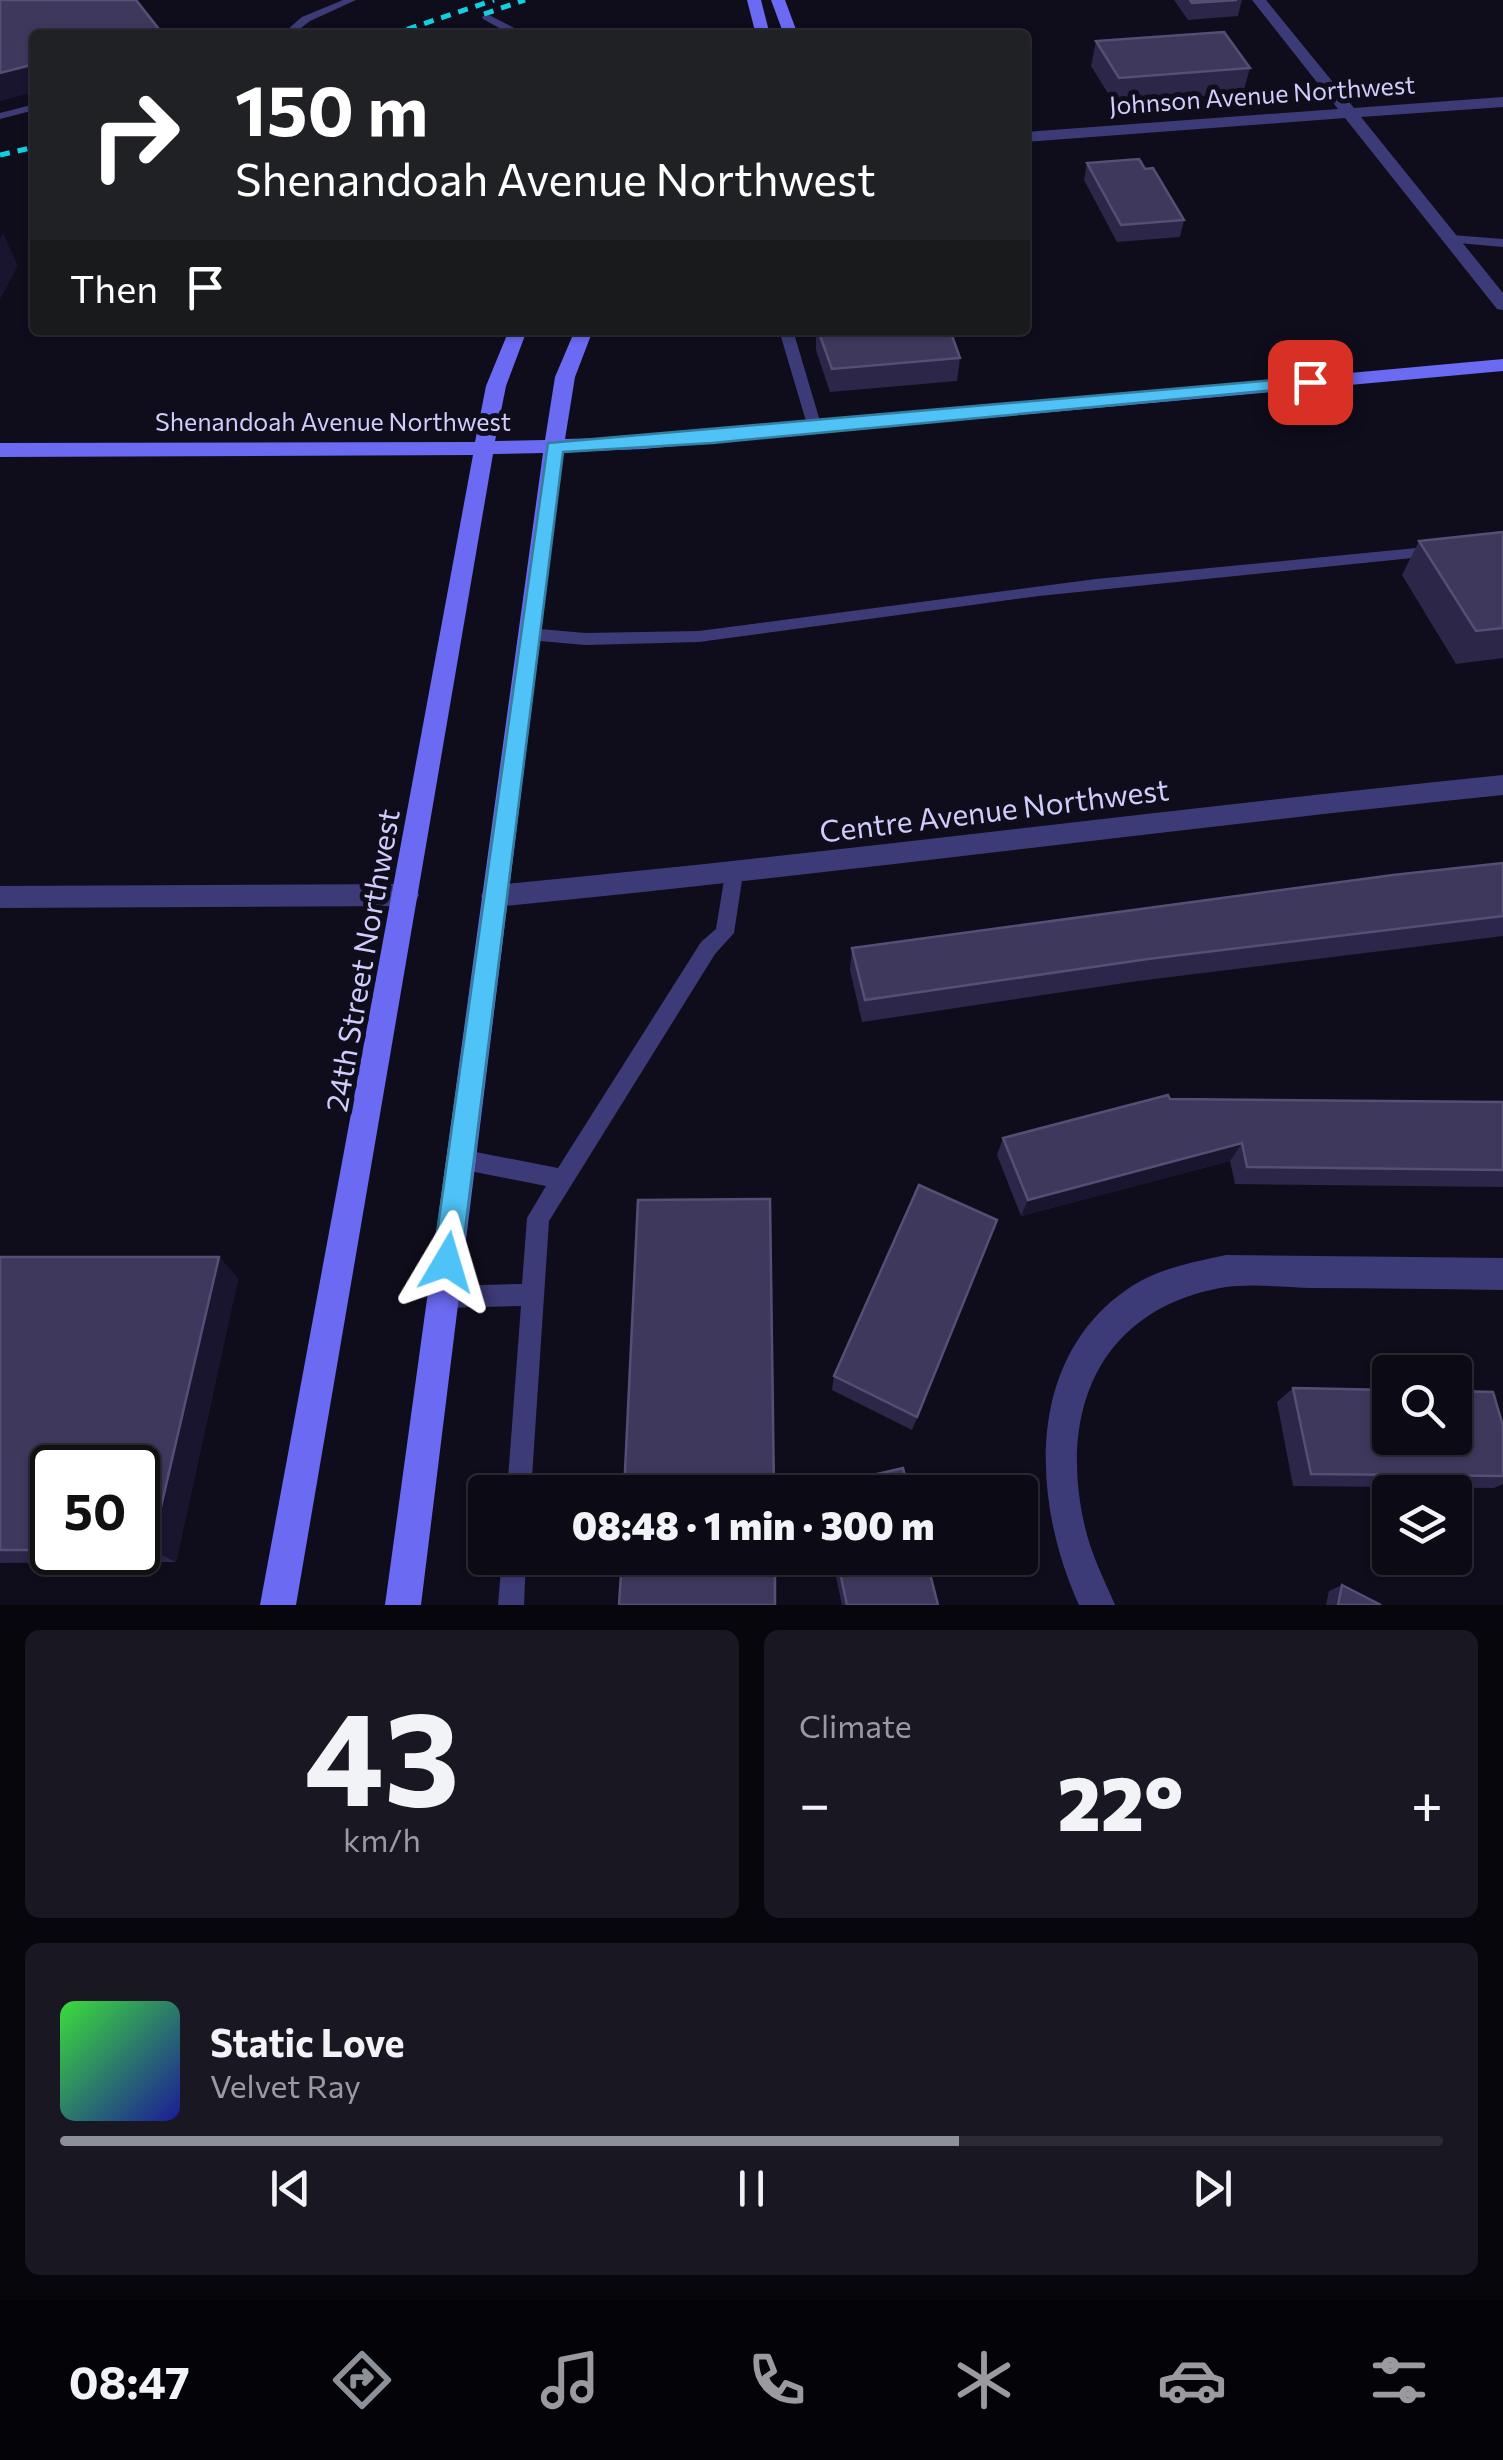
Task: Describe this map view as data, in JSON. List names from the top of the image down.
{
  "streets": {
    "main road": ["Shenandoah Avenue Northwest", "24th Street Northwest"],
    "street": ["Johnson Avenue Northwest", "Centre Avenue Northwest"]
  },
  "crossings": [
    ["Shenandoah Avenue Northwest", "24th Street Northwest"]
  ],
  "page": {
    "turn": ["150 m", "Shenandoah Avenue Northwest"],
    "then": "Then",
    "limit": "50",
    "trip": "08:48 · 1 min · 300 m",
    "tile": [
      ["43", "km/h"],
      "Climate"
    ],
    "heat": ["−", "22°", "+"],
    "song": ["Static Love", "Velvet Ray"],
    "tabs": "08:47"
  }
}
